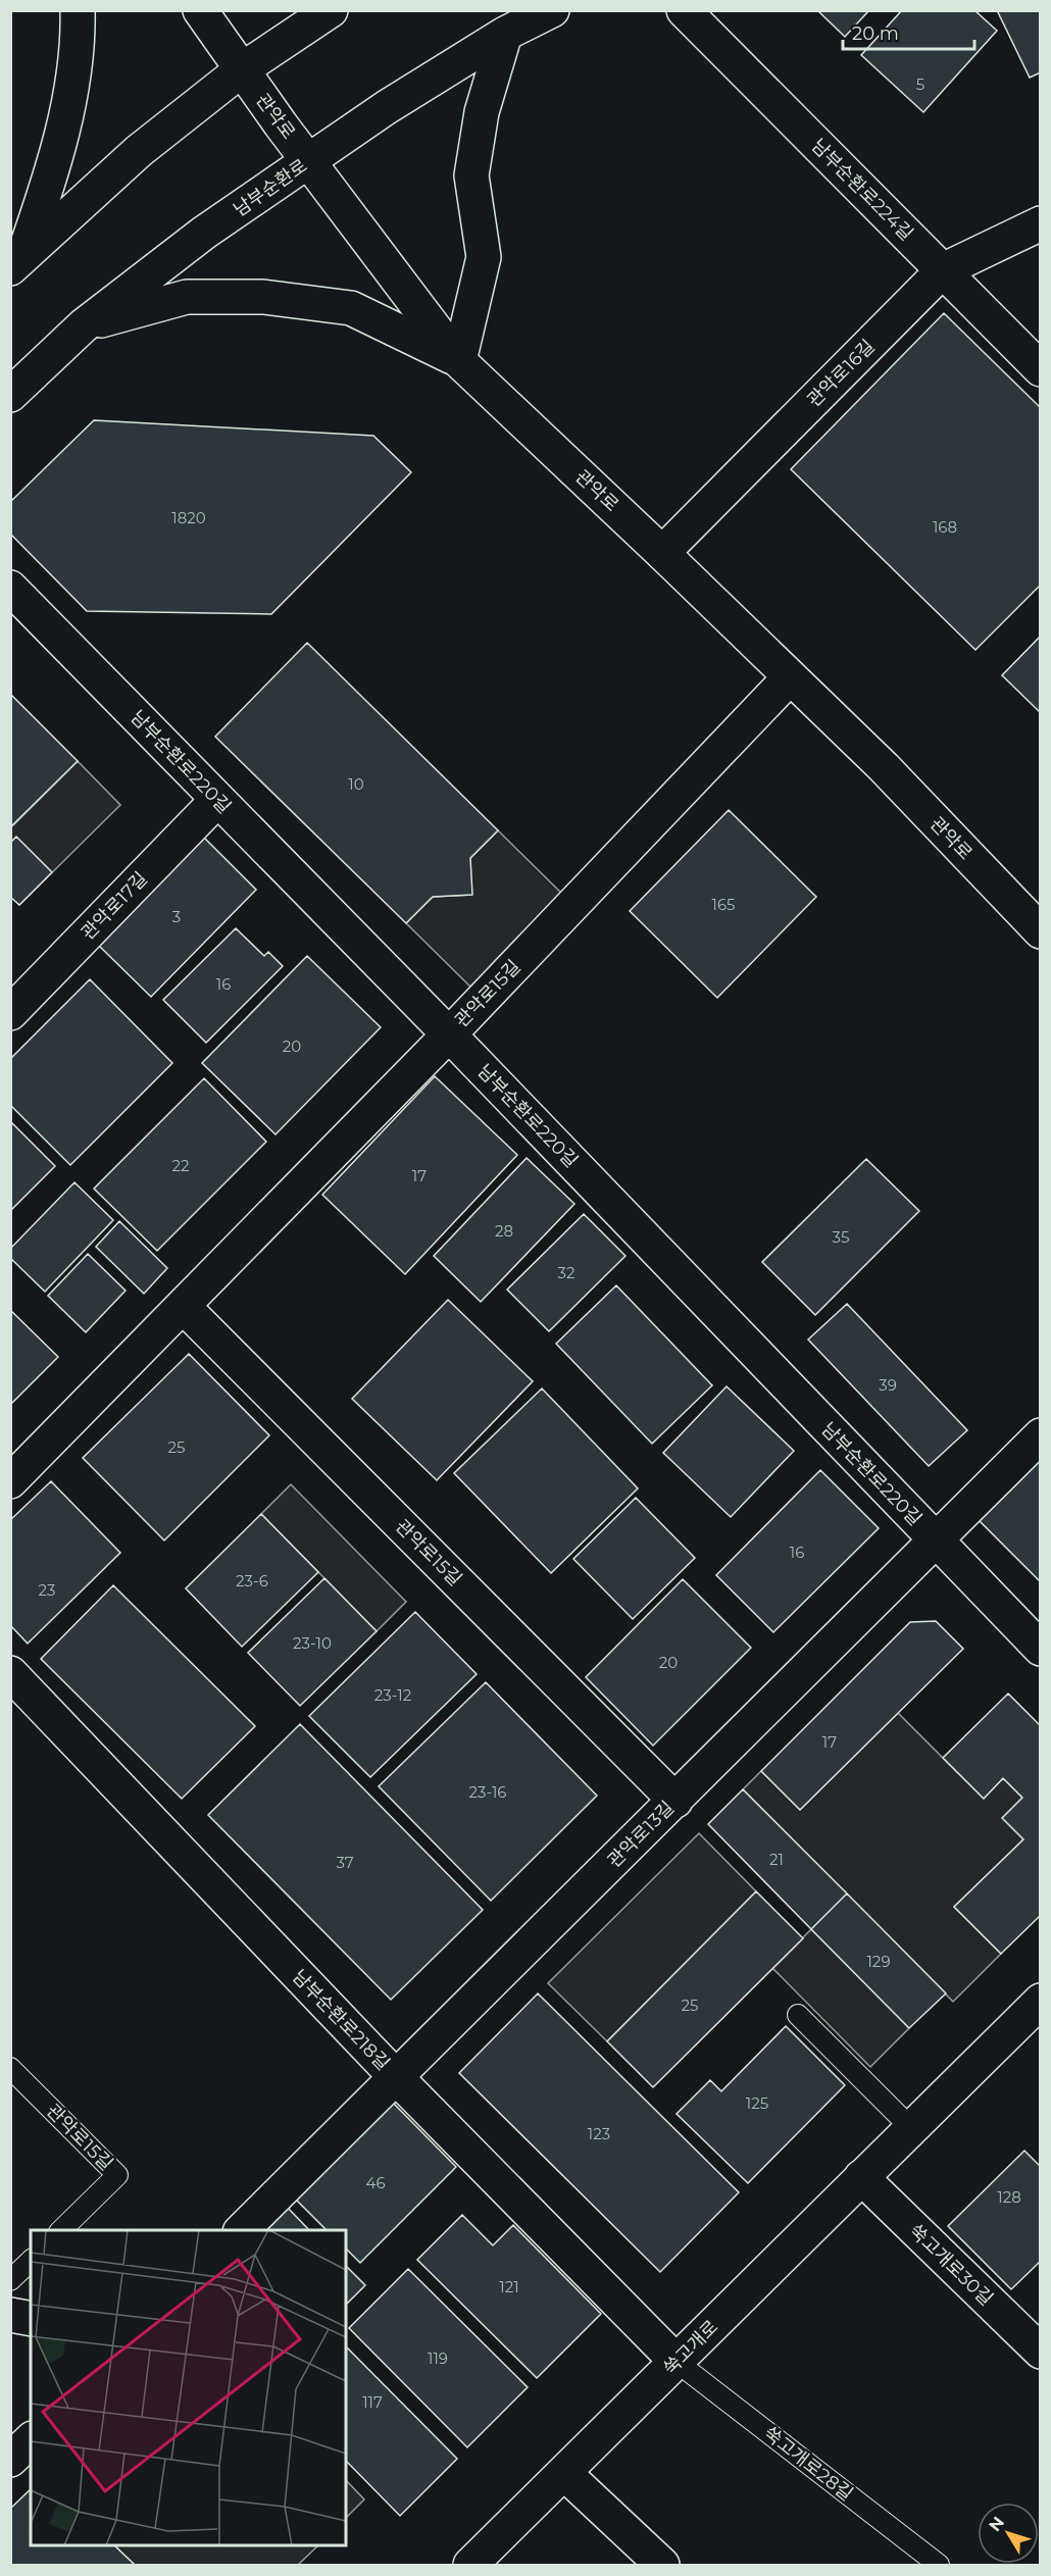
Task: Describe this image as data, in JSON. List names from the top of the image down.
{
  "streets": {
    "street": [
      "관악로",
      "남부순환로",
      "남부순환로224길",
      "관악로16길",
      "남부순환로220길",
      "관악로17길",
      "관악로15길",
      "관악로13길",
      "남부순환로218길",
      "쑥고개로30길",
      "쑥고개로"
    ],
    "lane": ["쑥고개로28길"]
  },
  "crossings": [
    ["관악로", "남부순환로"],
    ["관악로", "관악로16길"],
    ["관악로", "관악로15길"],
    ["남부순환로224길", "관악로16길"],
    ["남부순환로220길", "관악로17길"],
    ["남부순환로220길", "관악로15길"],
    ["남부순환로220길", "관악로13길"],
    ["관악로15길", "관악로13길"],
    ["관악로13길", "남부순환로218길"],
    ["남부순환로218길", "쑥고개로"],
    ["남부순환로218길", "쑥고개로28길"],
    ["쑥고개로30길", "쑥고개로"],
    ["쑥고개로", "쑥고개로28길"]
  ],
  "house_numbers": [
    "5",
    "1820",
    "168",
    "10",
    "165",
    "3",
    "16",
    "20",
    "22",
    "17",
    "28",
    "35",
    "32",
    "39",
    "25",
    "16",
    "23-6",
    "23",
    "23-10",
    "20",
    "23-12",
    "17",
    "23-16",
    "21",
    "37",
    "129",
    "25",
    "125",
    "123",
    "46",
    "128",
    "121",
    "119",
    "117"
  ],
  "scale_bar": "20 m",
  "north": "top left"
}
